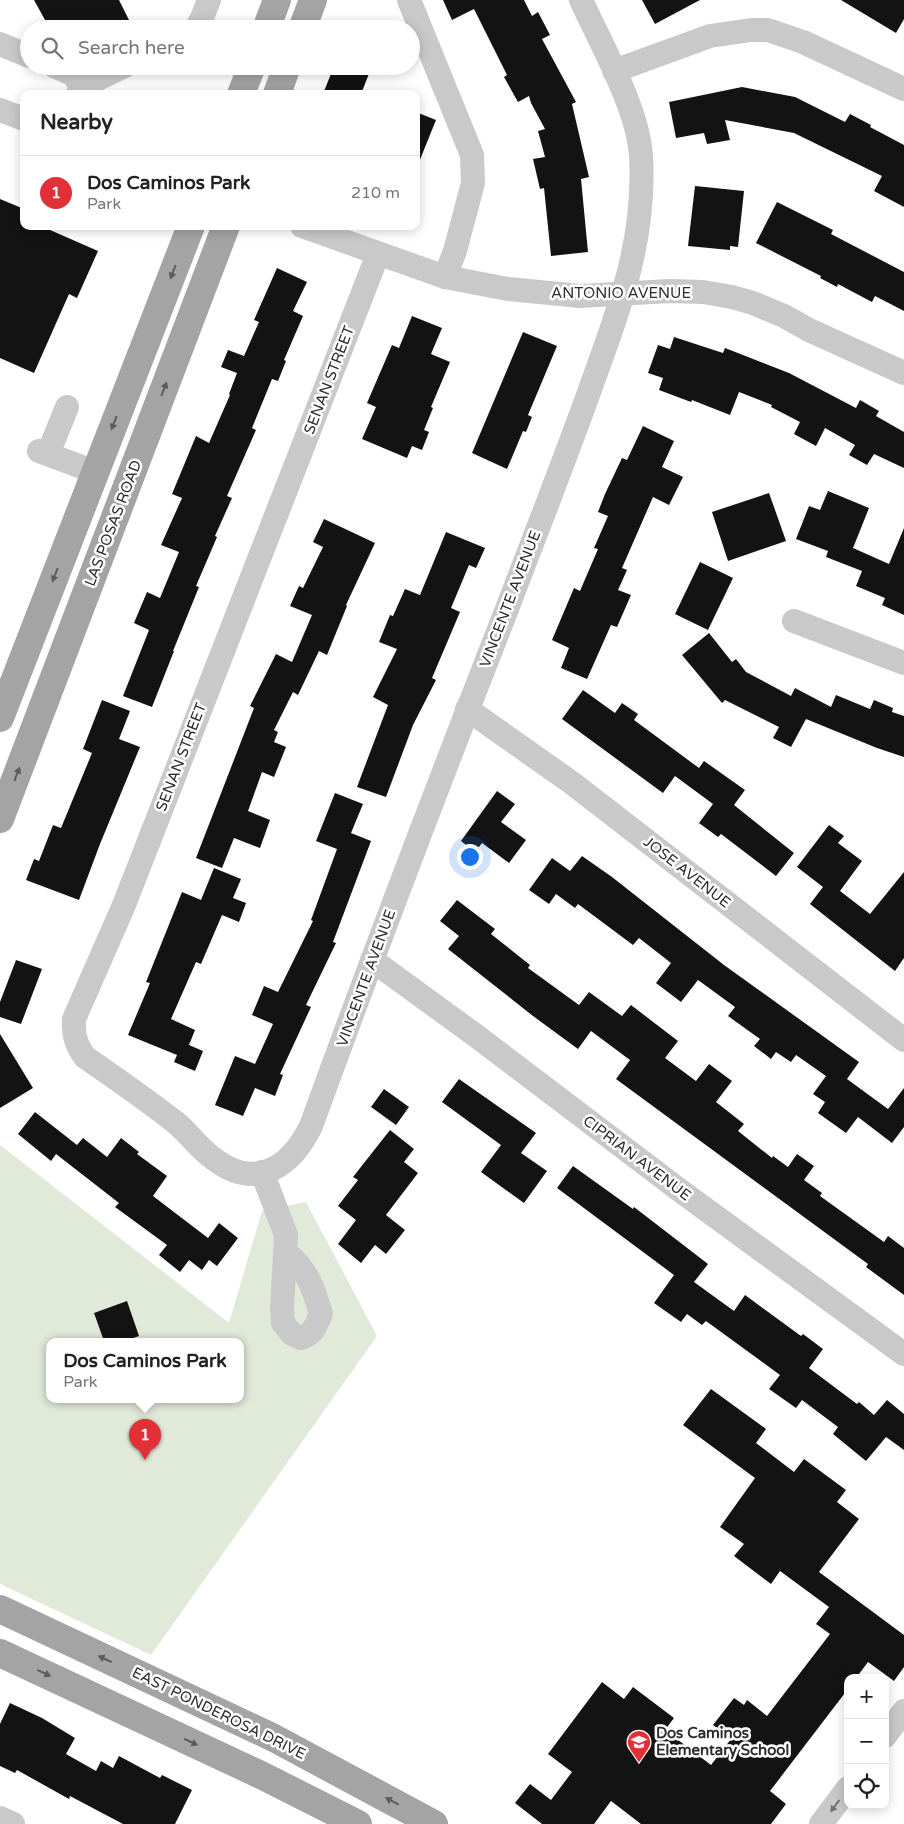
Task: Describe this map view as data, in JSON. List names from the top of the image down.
{
  "streets": {
    "main road": ["LAS POSAS ROAD", "EAST PONDEROSA DRIVE"],
    "street": [
      "ANTONIO AVENUE",
      "SENAN STREET",
      "VINCENTE AVENUE",
      "JOSE AVENUE",
      "CIPRIAN AVENUE"
    ]
  },
  "crossings": [
    ["ANTONIO AVENUE", "SENAN STREET"],
    ["ANTONIO AVENUE", "VINCENTE AVENUE"],
    ["SENAN STREET", "VINCENTE AVENUE"],
    ["VINCENTE AVENUE", "JOSE AVENUE"],
    ["VINCENTE AVENUE", "CIPRIAN AVENUE"]
  ],
  "places": {
    "school or university": ["Dos Caminos Elementary School"]
  },
  "page": {
    "search": "Search here",
    "heading": "Nearby",
    "list": [
      {
        "mark": "1",
        "name": "Dos Caminos Park",
        "note": "Park",
        "value": "210 m"
      }
    ],
    "popup": ["Dos Caminos Park", "Park"],
    "pins": "1",
    "map_buttons": ["+", "−"]
  }
}
